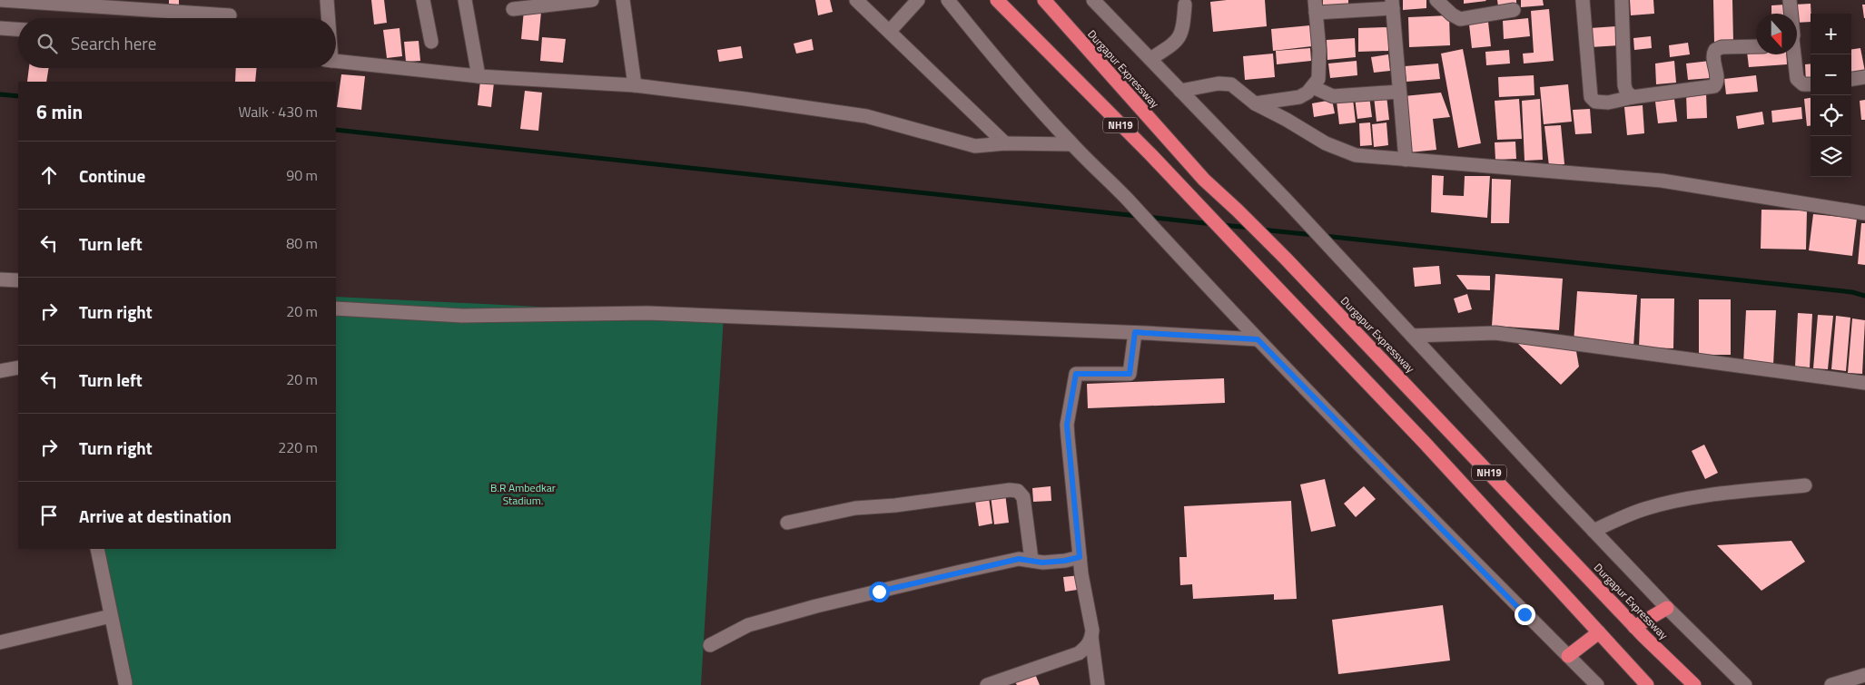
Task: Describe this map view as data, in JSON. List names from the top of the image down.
{
  "streets": {
    "highway": ["Durgapur Expressway", "NH19"]
  },
  "parks": ["B.R Ambedkar Stadium."],
  "north": "bottom",
  "page": {
    "map_buttons": ["+", "−"],
    "search": "Search here",
    "heading": ["6 min", "Walk · 430 m"],
    "list": [
      ["Continue", "90 m"],
      ["Turn left", "80 m"],
      ["Turn right", "20 m"],
      ["Turn left", "20 m"],
      ["Turn right", "220 m"],
      "Arrive at destination"
    ]
  }
}
